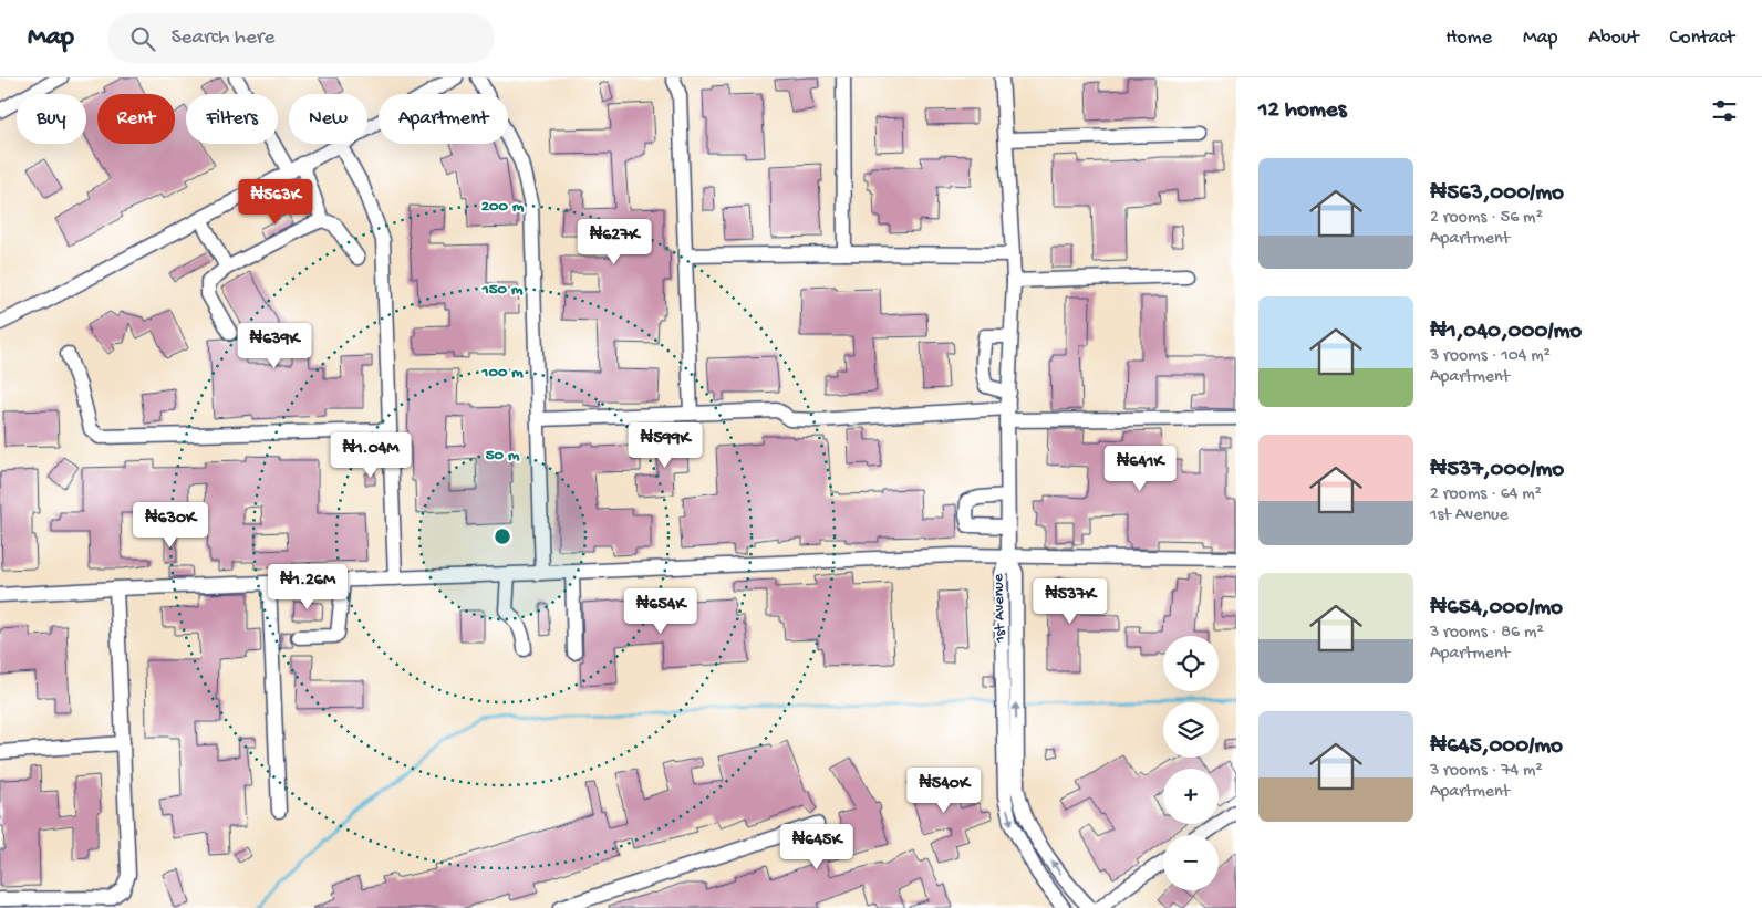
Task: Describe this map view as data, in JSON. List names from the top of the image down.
{
  "streets": {
    "street": ["1st Avenue"]
  },
  "page": {
    "header": "Map",
    "search": "Search here",
    "nav": [
      "Home",
      "Map",
      "About",
      "Contact"
    ],
    "heading": "12 homes",
    "chip": [
      "Buy",
      "Rent",
      "Filters",
      "New",
      "Apartment"
    ],
    "list": [
      {
        "name": "₦563,000/mo",
        "note": "2 rooms · 56 m² · Apartment"
      },
      {
        "name": "₦1,040,000/mo",
        "note": "3 rooms · 104 m² · Apartment"
      },
      {
        "name": "₦537,000/mo",
        "note": "2 rooms · 64 m² · 1st Avenue"
      },
      {
        "name": "₦654,000/mo",
        "note": "3 rooms · 86 m² · Apartment"
      },
      {
        "name": "₦645,000/mo",
        "note": "3 rooms · 74 m² · Apartment"
      }
    ],
    "price": [
      "₦563K",
      "₦627K",
      "₦639K",
      "₦599K",
      "₦1.04M",
      "₦641K",
      "₦630K",
      "₦1.26M",
      "₦537K",
      "₦654K",
      "₦540K",
      "₦645K"
    ],
    "map_buttons": ["+", "−"]
  },
  "rings": [
    "200 m",
    "150 m",
    "100 m",
    "50 m"
  ]
}
